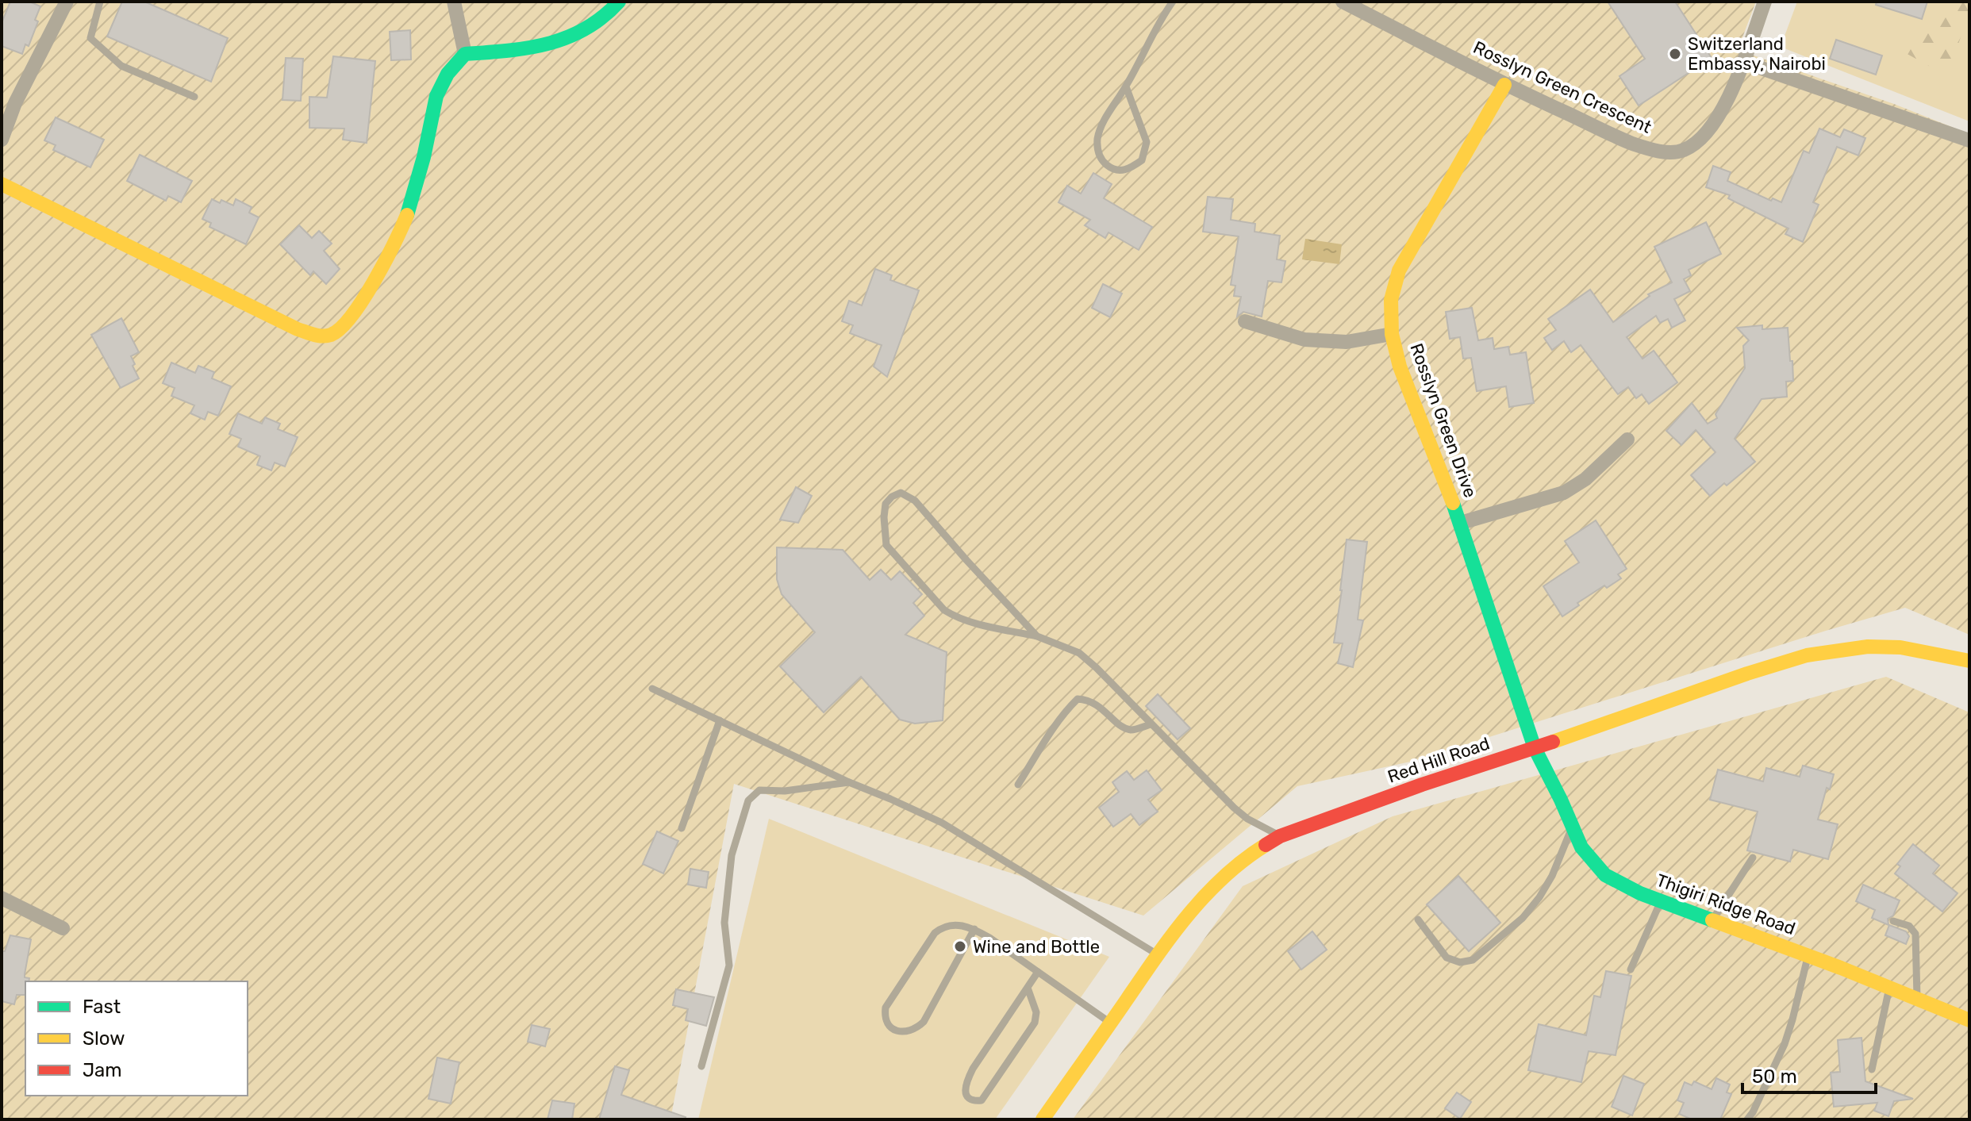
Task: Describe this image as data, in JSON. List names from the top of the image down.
{
  "streets": {
    "street": [
      "Rosslyn Green Crescent",
      "Rosslyn Green Drive",
      "Red Hill Road",
      "Thigiri Ridge Road"
    ]
  },
  "crossings": [
    ["Rosslyn Green Crescent", "Rosslyn Green Drive"],
    ["Rosslyn Green Drive", "Red Hill Road"],
    ["Rosslyn Green Drive", "Thigiri Ridge Road"],
    ["Red Hill Road", "Thigiri Ridge Road"]
  ],
  "places": ["Switzerland Embassy, Nairobi", "Wine and Bottle"],
  "legend": ["Fast", "Slow", "Jam"],
  "scale_bar": "50 m"
}
